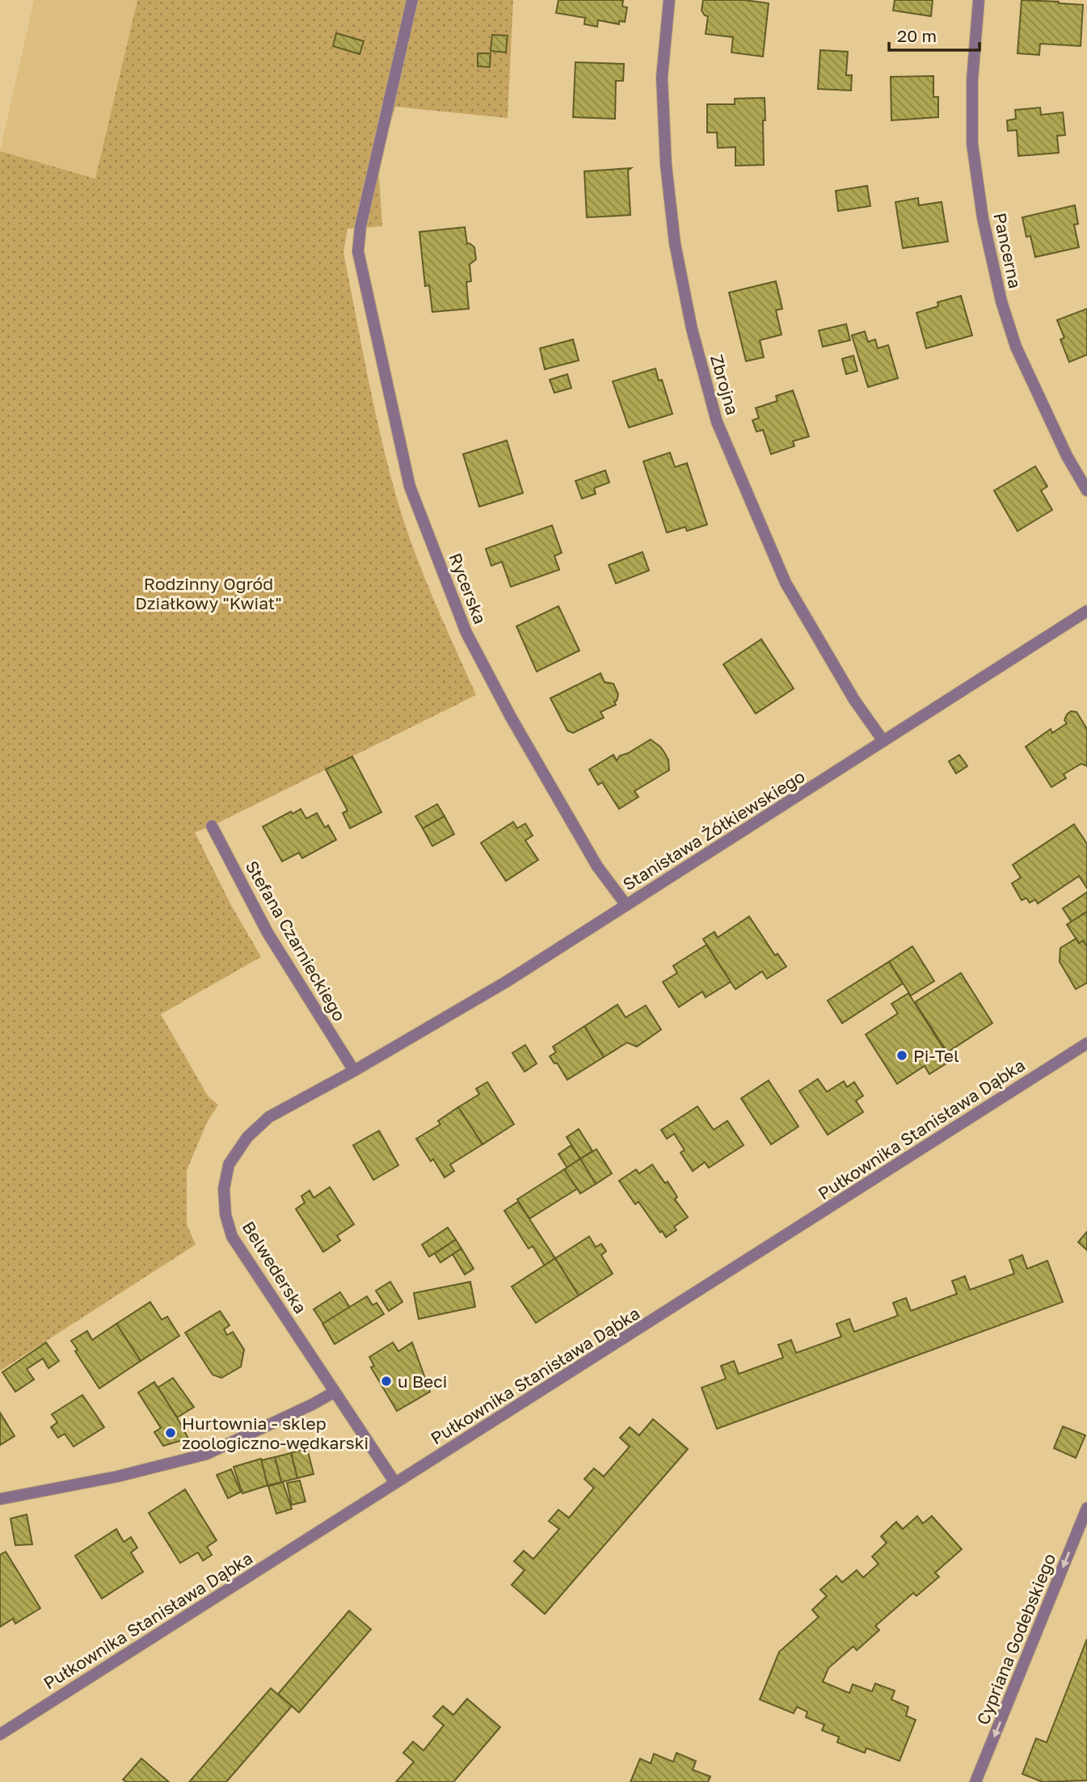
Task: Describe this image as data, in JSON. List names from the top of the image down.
{
  "streets": {
    "street": [
      "Pancerna",
      "Zbrojna",
      "Rycerska",
      "Stanisława Żółkiewskiego",
      "Stefana Czarnieckiego",
      "Pułkownika Stanisława Dąbka",
      "Belwederska",
      "Cypriana Godebskiego"
    ]
  },
  "crossings": [
    ["Zbrojna", "Stanisława Żółkiewskiego"],
    ["Rycerska", "Stanisława Żółkiewskiego"],
    ["Stanisława Żółkiewskiego", "Stefana Czarnieckiego"],
    ["Stanisława Żółkiewskiego", "Belwederska"],
    ["Stefana Czarnieckiego", "Belwederska"],
    ["Pułkownika Stanisława Dąbka", "Belwederska"]
  ],
  "one_way": ["Cypriana Godebskiego"],
  "parks": ["Rodzinny Ogród Działkowy \"Kwiat\""],
  "places": ["Pi-Tel", "u Beci", "Hurtownia - sklep zoologiczno-wędkarski"],
  "scale_bar": "20 m"
}
